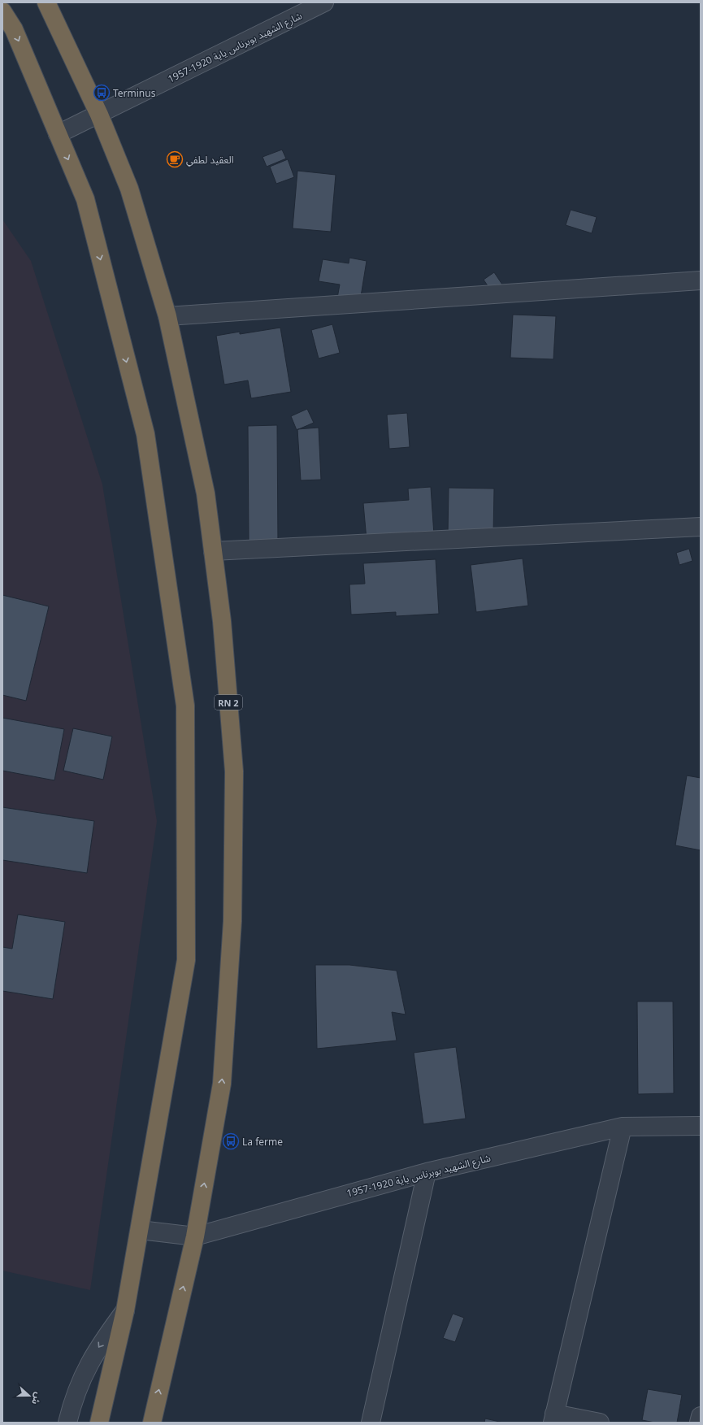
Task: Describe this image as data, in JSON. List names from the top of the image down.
{
  "streets": {
    "highway": ["RN 2"],
    "street": ["شارع الشهيد بوبرناس ياية 1920-1957"]
  },
  "crossings": [
    ["شارع الشهيد بوبرناس ياية 1920-1957", "RN 2"]
  ],
  "places": {
    "bus stop": ["Terminus", "La ferme"],
    "cafe": ["العقيد لطفي"]
  },
  "north": "right"
}
